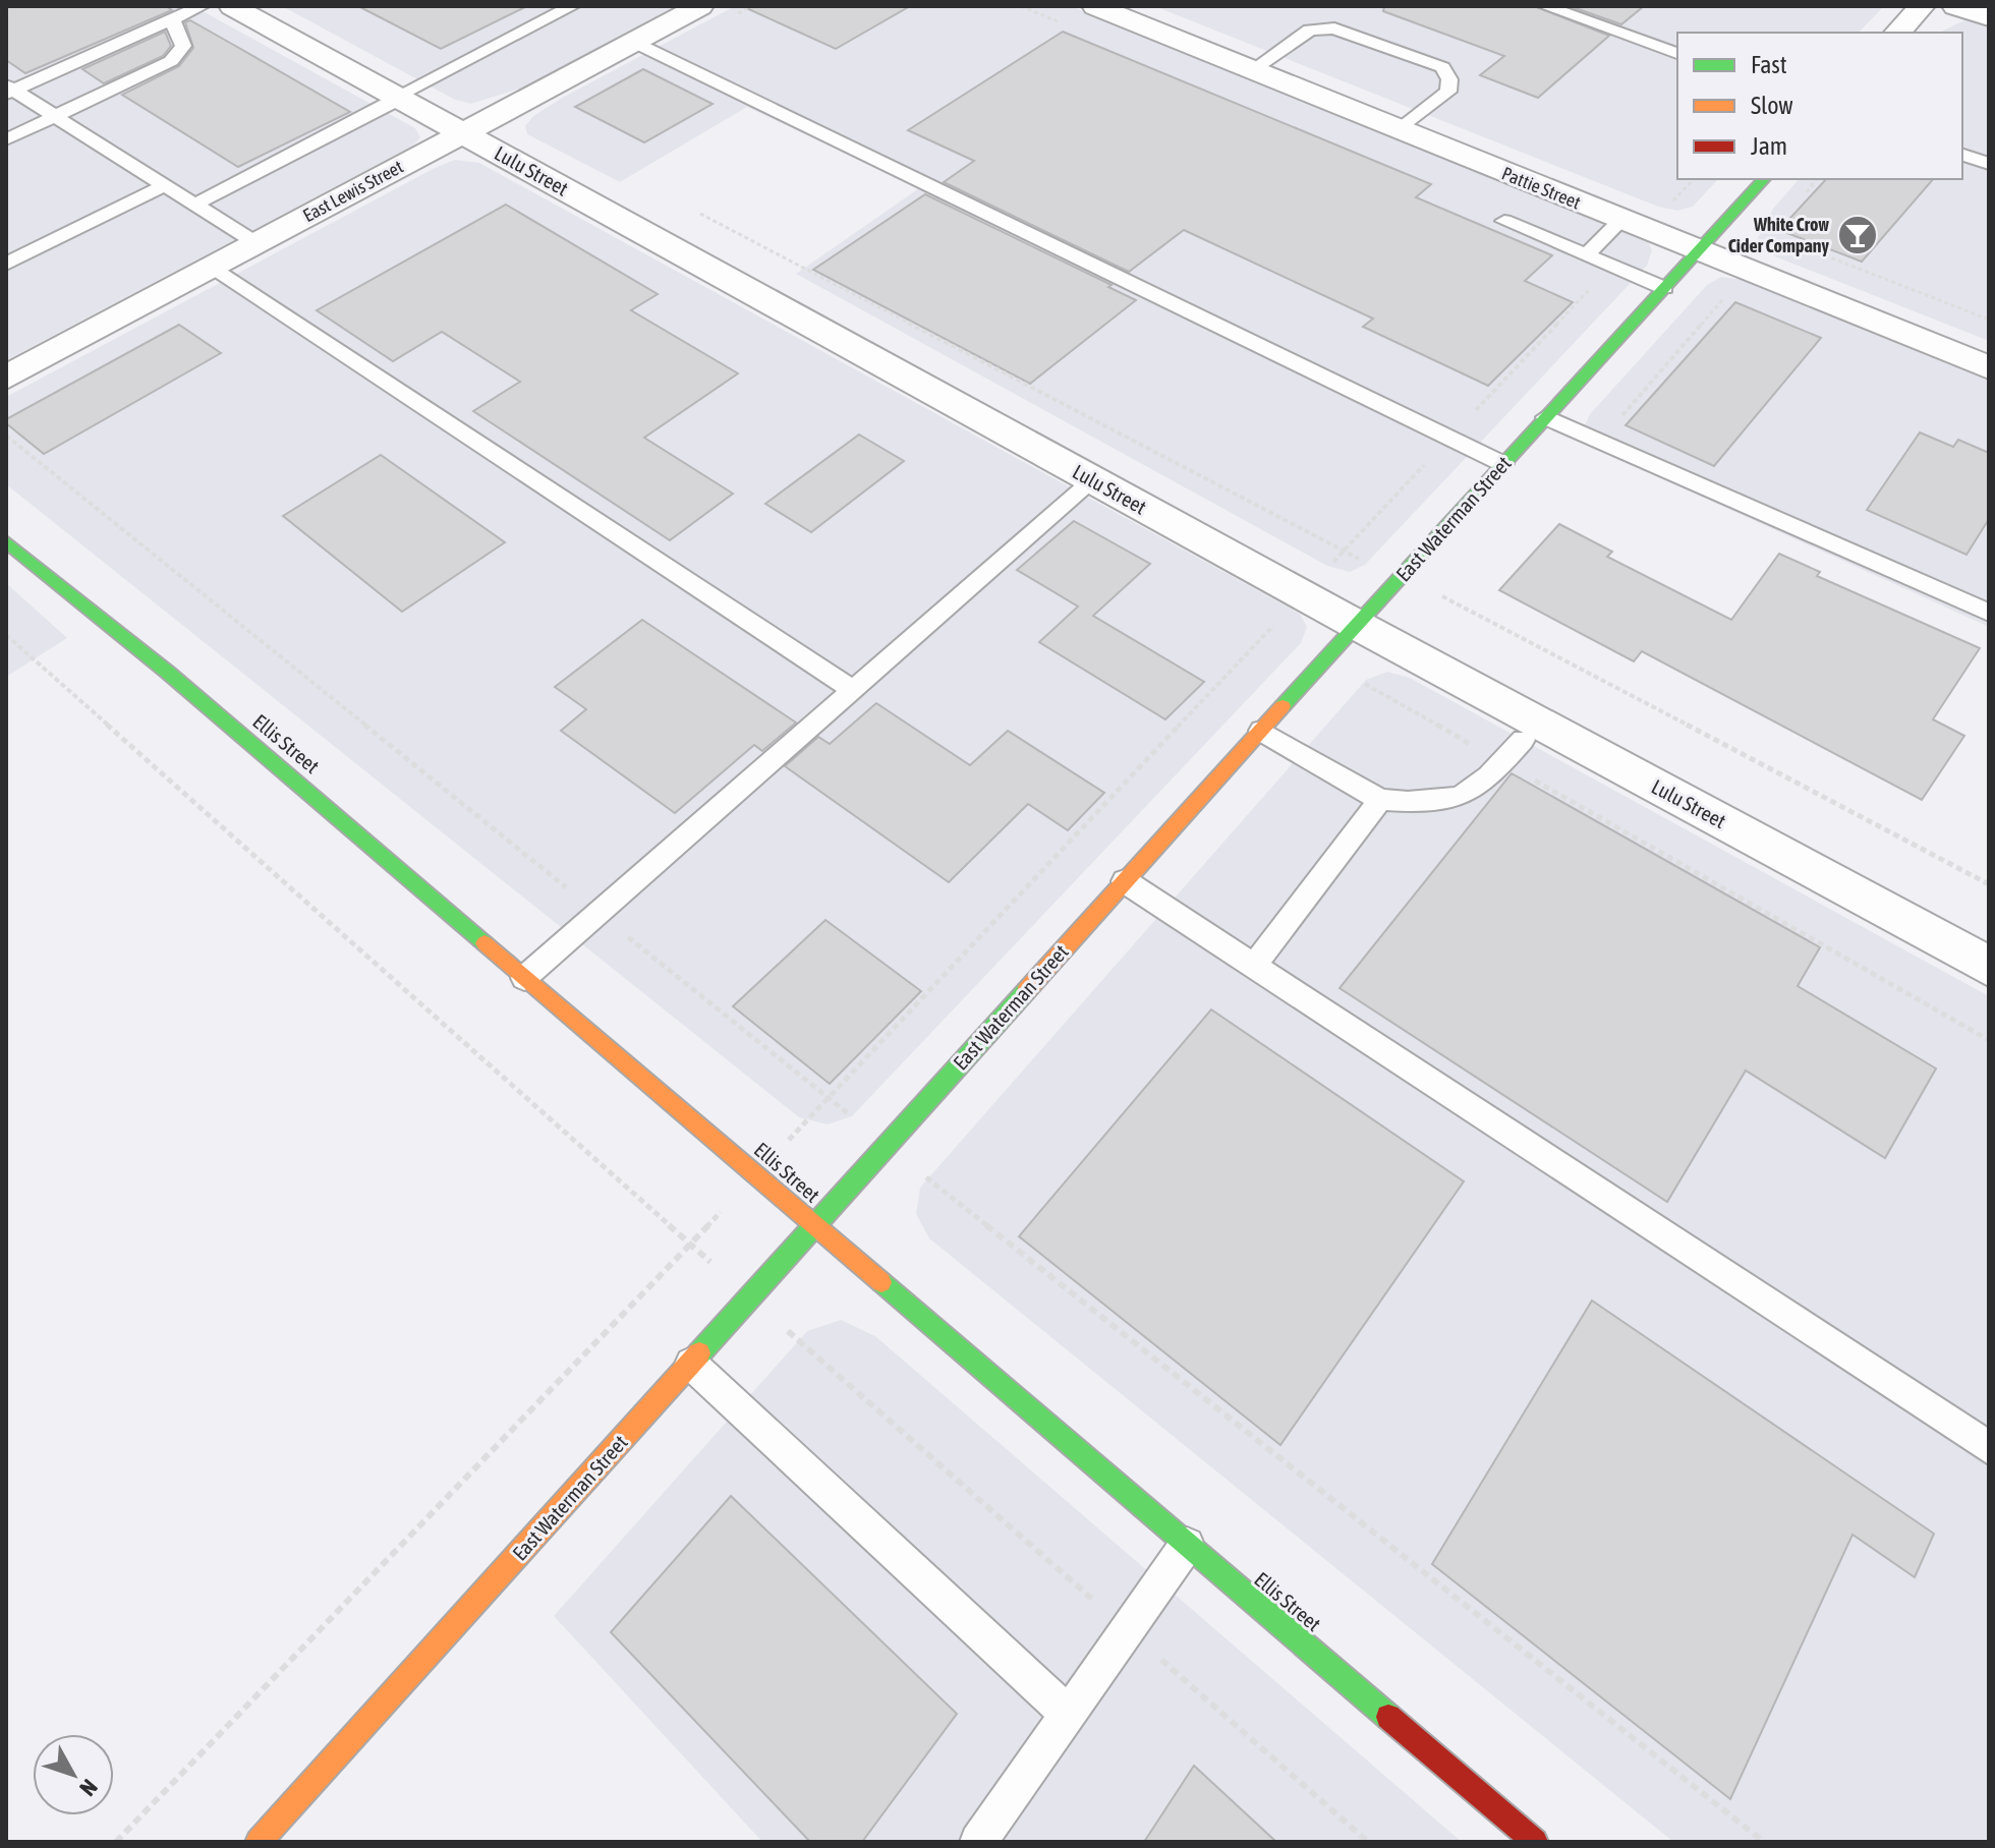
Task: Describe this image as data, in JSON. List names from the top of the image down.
{
  "streets": {
    "street": [
      "Lulu Street",
      "Pattie Street",
      "East Lewis Street",
      "East Waterman Street",
      "Ellis Street"
    ]
  },
  "crossings": [
    ["Lulu Street", "East Lewis Street"],
    ["Lulu Street", "East Waterman Street"],
    ["Pattie Street", "East Waterman Street"],
    ["East Waterman Street", "Ellis Street"]
  ],
  "places": {
    "bar": ["White Crow Cider Company"]
  },
  "legend": ["Fast", "Slow", "Jam"],
  "north": "bottom right"
}
